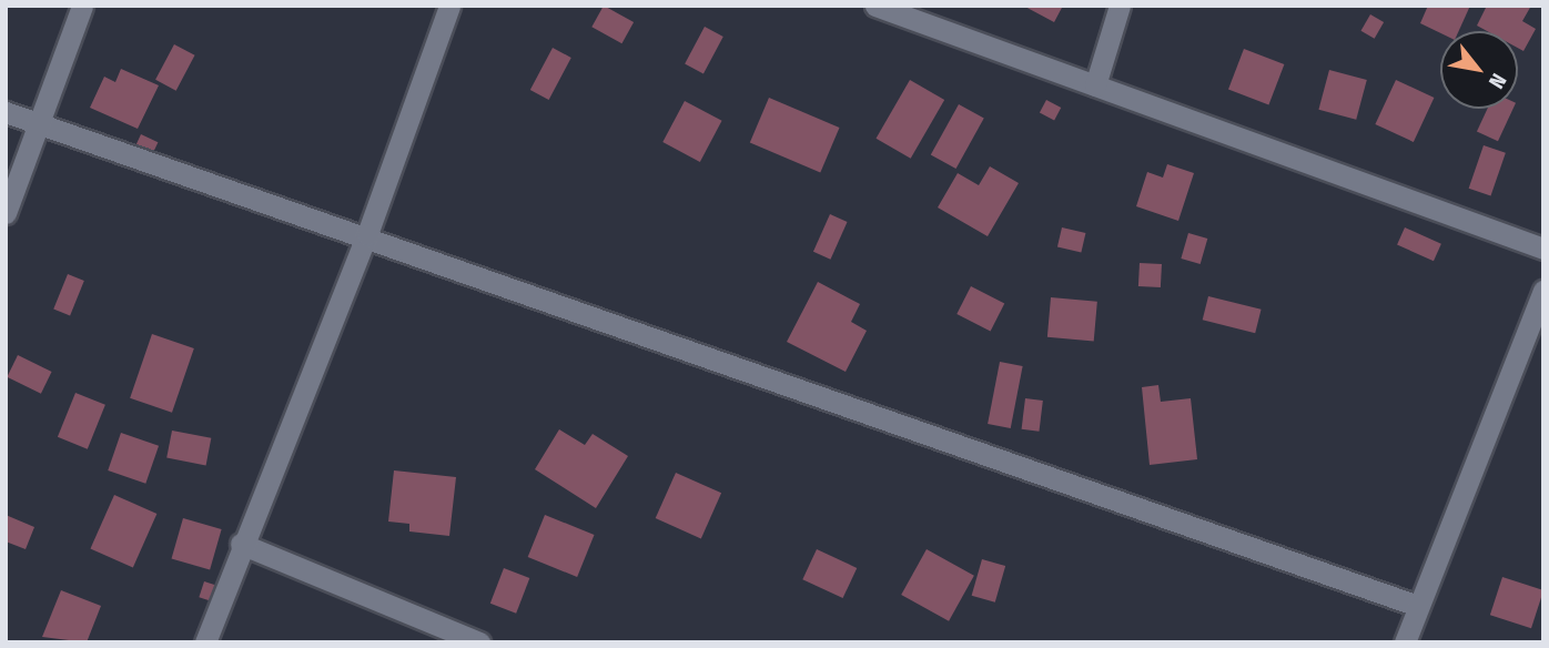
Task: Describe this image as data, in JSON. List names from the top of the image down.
{
  "north": "bottom right"
}
